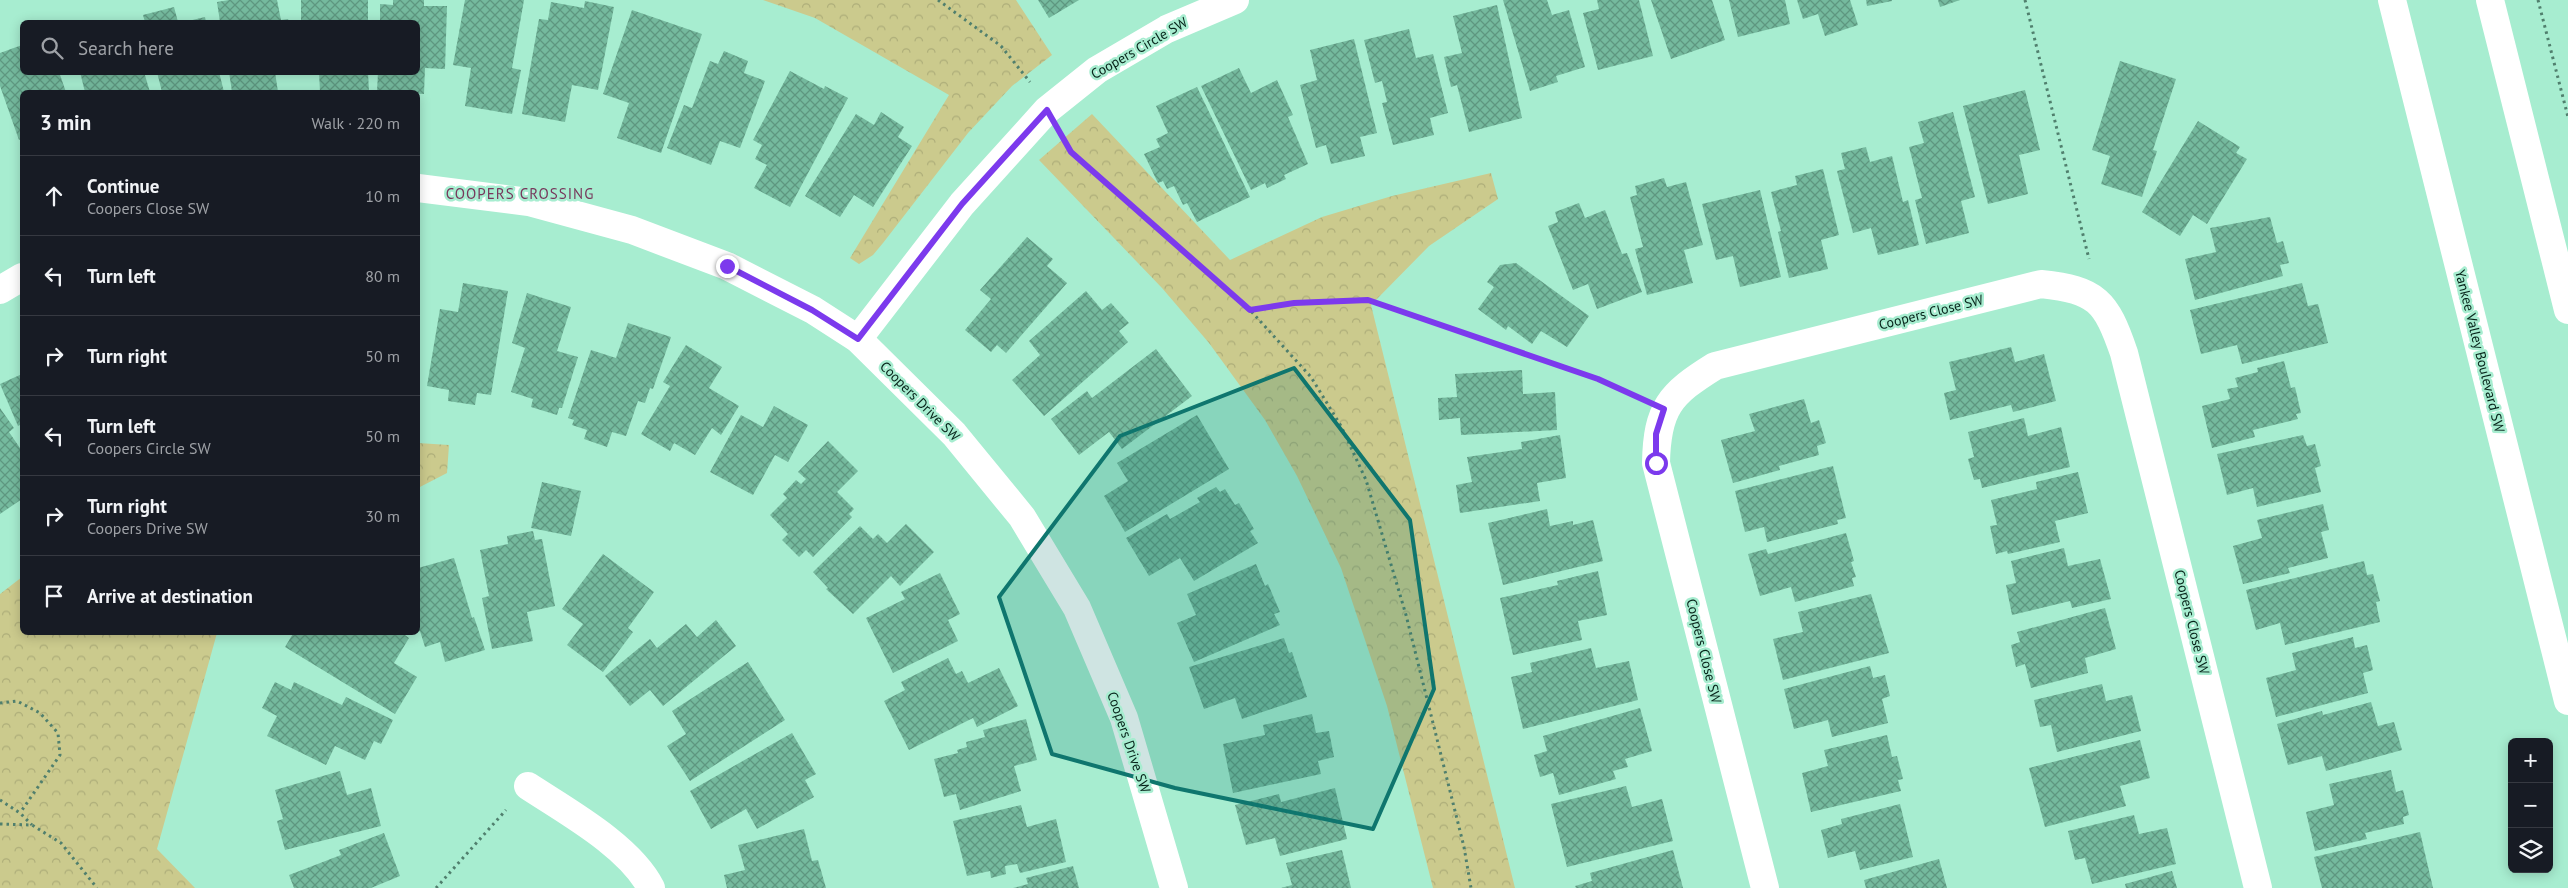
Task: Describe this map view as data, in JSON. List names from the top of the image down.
{
  "streets": {
    "street": [
      "Coopers Circle SW",
      "Coopers Close SW",
      "Yankee Valley Boulevard SW",
      "Coopers Drive SW"
    ]
  },
  "crossings": [
    ["Coopers Circle SW", "Coopers Drive SW"]
  ],
  "districts": ["COOPERS CROSSING"],
  "page": {
    "search": "Search here",
    "heading": ["3 min", "Walk · 220 m"],
    "list": [
      ["Continue", "Coopers Close SW", "10 m"],
      ["Turn left", "80 m"],
      ["Turn right", "50 m"],
      ["Turn left", "Coopers Circle SW", "50 m"],
      ["Turn right", "Coopers Drive SW", "30 m"],
      "Arrive at destination"
    ],
    "map_buttons": ["+", "−"]
  }
}
